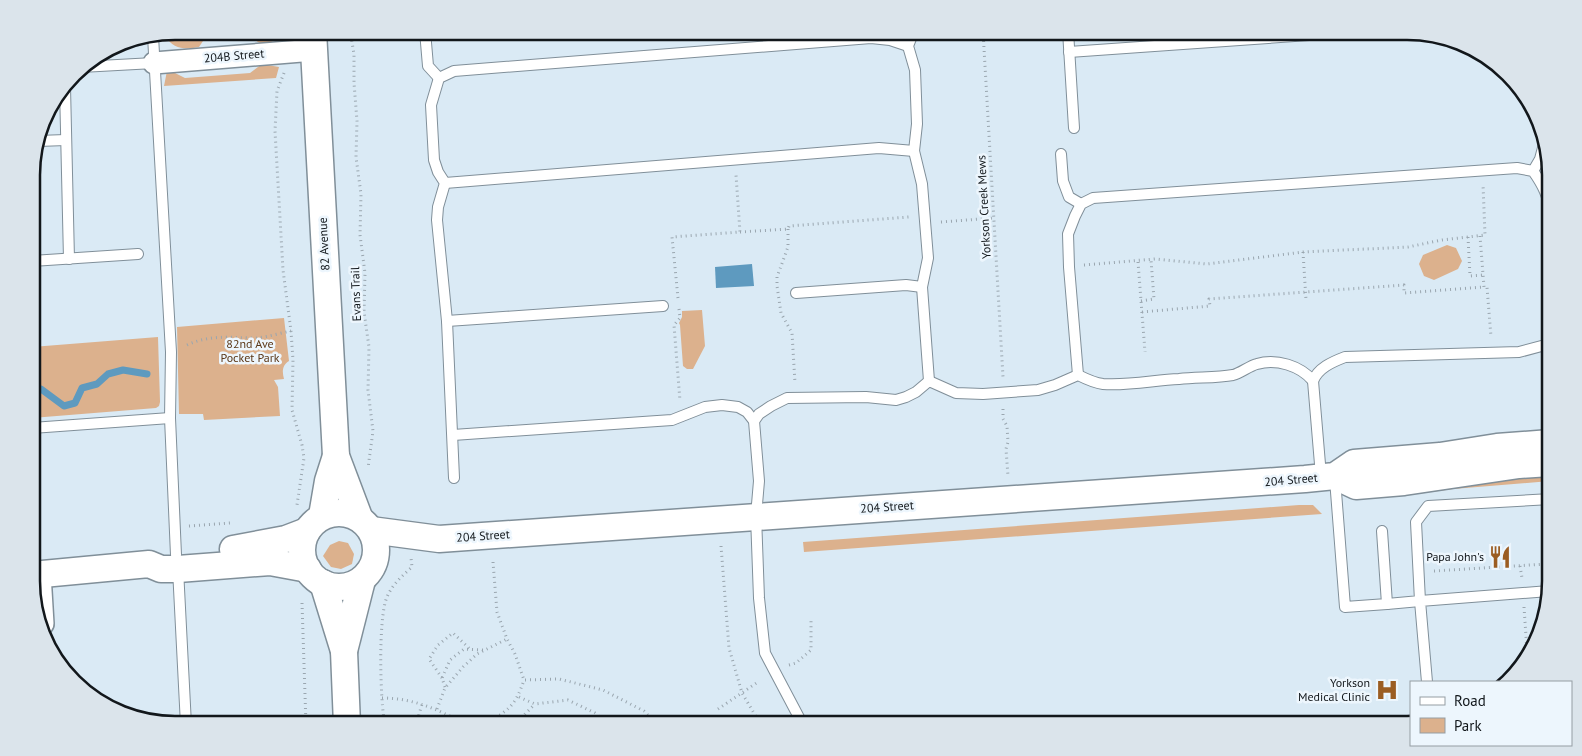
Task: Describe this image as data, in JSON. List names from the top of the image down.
{
  "streets": {
    "street": ["204B Street", "82 Avenue", "204 Street"],
    "path": ["Yorkson Creek Mews", "Evans Trail"]
  },
  "crossings": [
    ["204B Street", "82 Avenue"],
    ["82 Avenue", "204 Street"]
  ],
  "parks": ["82nd Ave Pocket Park"],
  "places": {
    "restaurant": ["Papa John's"],
    "hospital": ["Yorkson Medical Clinic"]
  },
  "legend": ["Road", "Park"]
}
